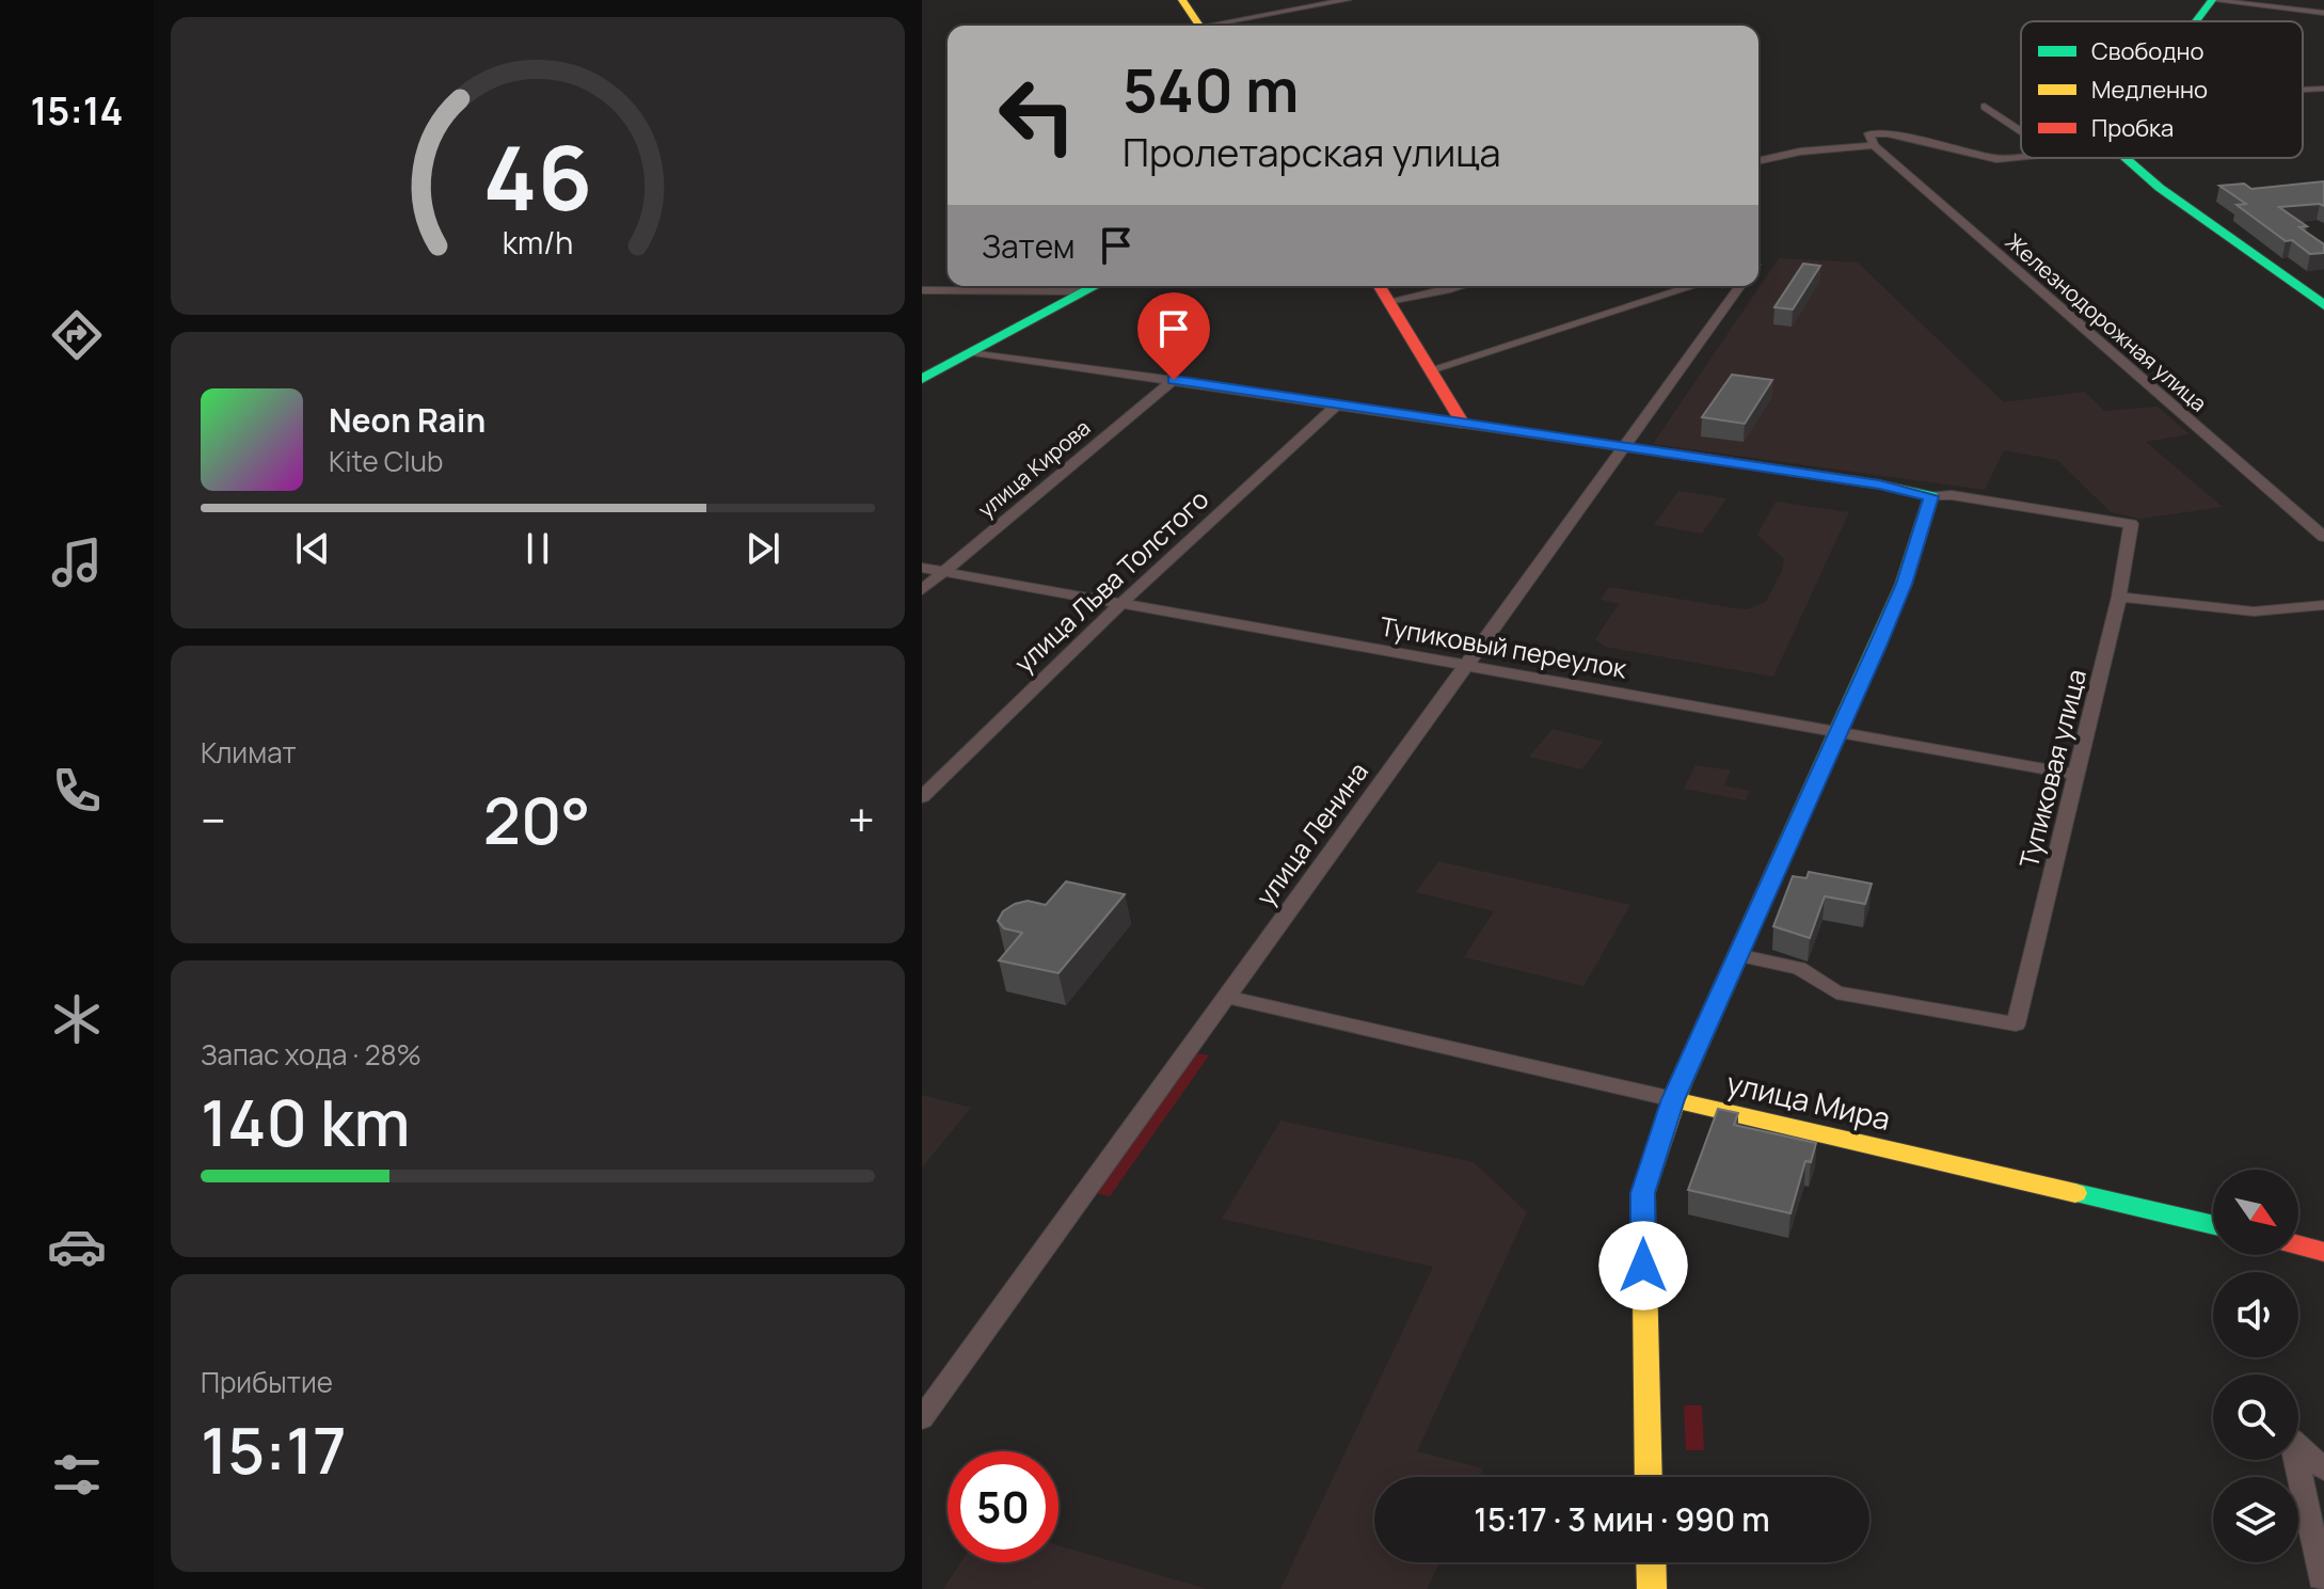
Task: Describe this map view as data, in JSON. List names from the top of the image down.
{
  "streets": {
    "main road": ["улица Мира"],
    "street": [
      "Железнодорожная улица",
      "улица Кирова",
      "улица Льва Толстого",
      "Тупиковый переулок",
      "Тупиковая улица",
      "улица Ленина"
    ]
  },
  "crossings": [
    ["улица Кирова", "Тупиковый переулок"],
    ["улица Льва Толстого", "Тупиковый переулок"],
    ["Тупиковый переулок", "Тупиковая улица"],
    ["Тупиковый переулок", "улица Ленина"],
    ["улица Ленина", "улица Мира"]
  ],
  "legend": ["Свободно", "Медленно", "Пробка"],
  "north": "bottom right",
  "page": {
    "tabs": "15:14",
    "turn": ["540 m", "Пролетарская улица"],
    "then": "Затем",
    "song": ["Neon Rain", "Kite Club"],
    "tile": [
      "Климат",
      ["Запас хода · 28%", "140 km"],
      ["Прибытие", "15:17"]
    ],
    "heat": ["−", "20°", "+"],
    "limit": "50",
    "trip": "15:17 · 3 мин · 990 m",
    "gauge": ["46", "km/h"]
  }
}
